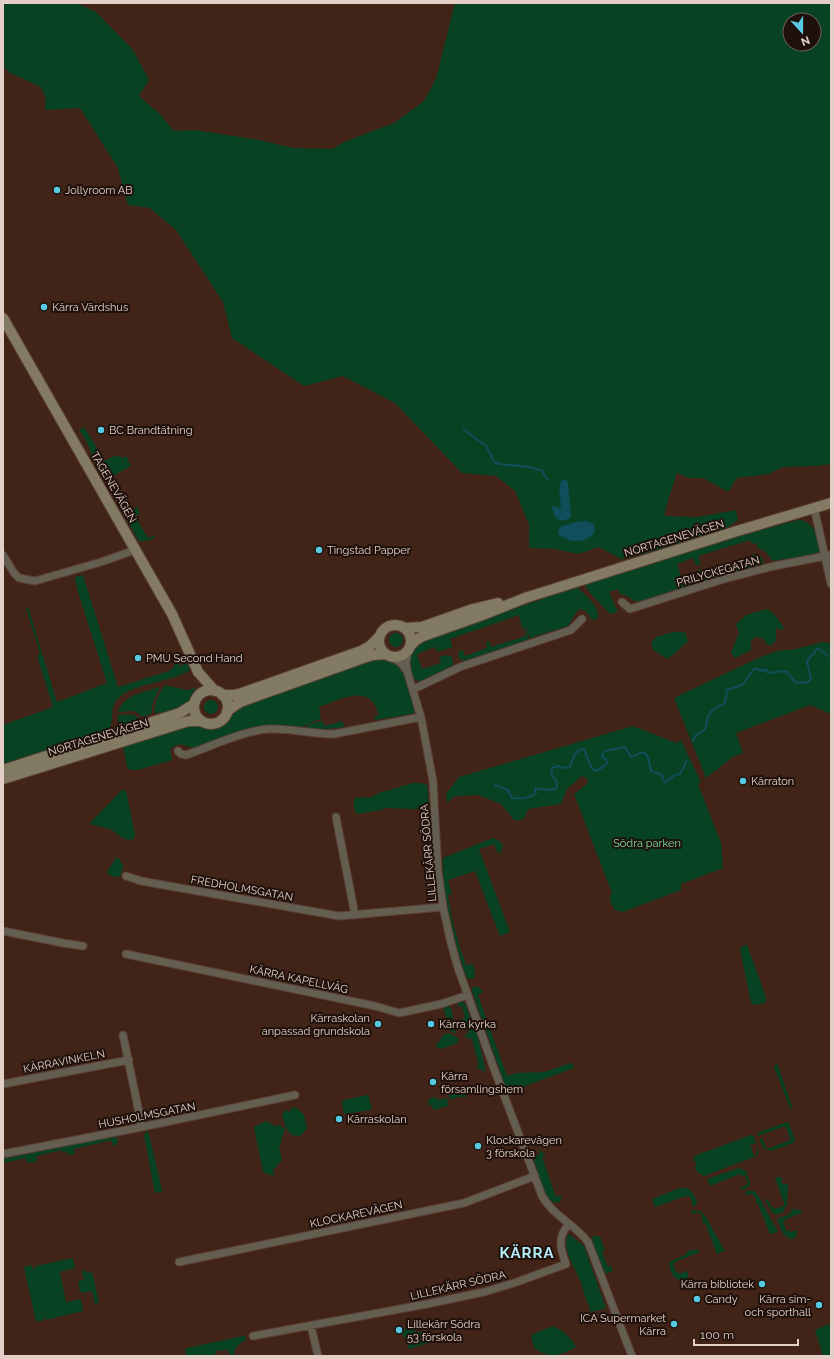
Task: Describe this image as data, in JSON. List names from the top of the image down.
{
  "streets": {
    "street": [
      "TAGENEVÄGEN",
      "NORTAGENEVÄGEN",
      "PRILYCKEGATAN",
      "LILLEKÄRR SÖDRA",
      "FREDHOLMSGATAN",
      "KÄRRA KAPELLVÄG",
      "KÄRRAVINKELN",
      "HUSHOLMSGATAN",
      "KLOCKAREVÄGEN"
    ]
  },
  "crossings": [
    ["TAGENEVÄGEN", "NORTAGENEVÄGEN"],
    ["NORTAGENEVÄGEN", "LILLEKÄRR SÖDRA"],
    ["LILLEKÄRR SÖDRA", "FREDHOLMSGATAN"],
    ["LILLEKÄRR SÖDRA", "KÄRRA KAPELLVÄG"],
    ["LILLEKÄRR SÖDRA", "KLOCKAREVÄGEN"]
  ],
  "districts": ["KÄRRA"],
  "parks": ["Södra parken"],
  "places": [
    "Jollyroom AB",
    "Kärra Värdshus",
    "BC Brandtätning",
    "Tingstad Papper",
    "PMU Second Hand",
    "Kärraton",
    "Kärraskolan anpassad grundskola",
    "Kärra kyrka",
    "Kärra församlingshem",
    "Kärraskolan",
    "Klockarevägen 3 förskola",
    "Kärra bibliotek",
    "Candy",
    "Kärra sim- och sporthall",
    "ICA Supermarket Kärra",
    "Lillekärr Södra 53 förskola"
  ],
  "scale_bar": "100 m",
  "north": "bottom"
}
